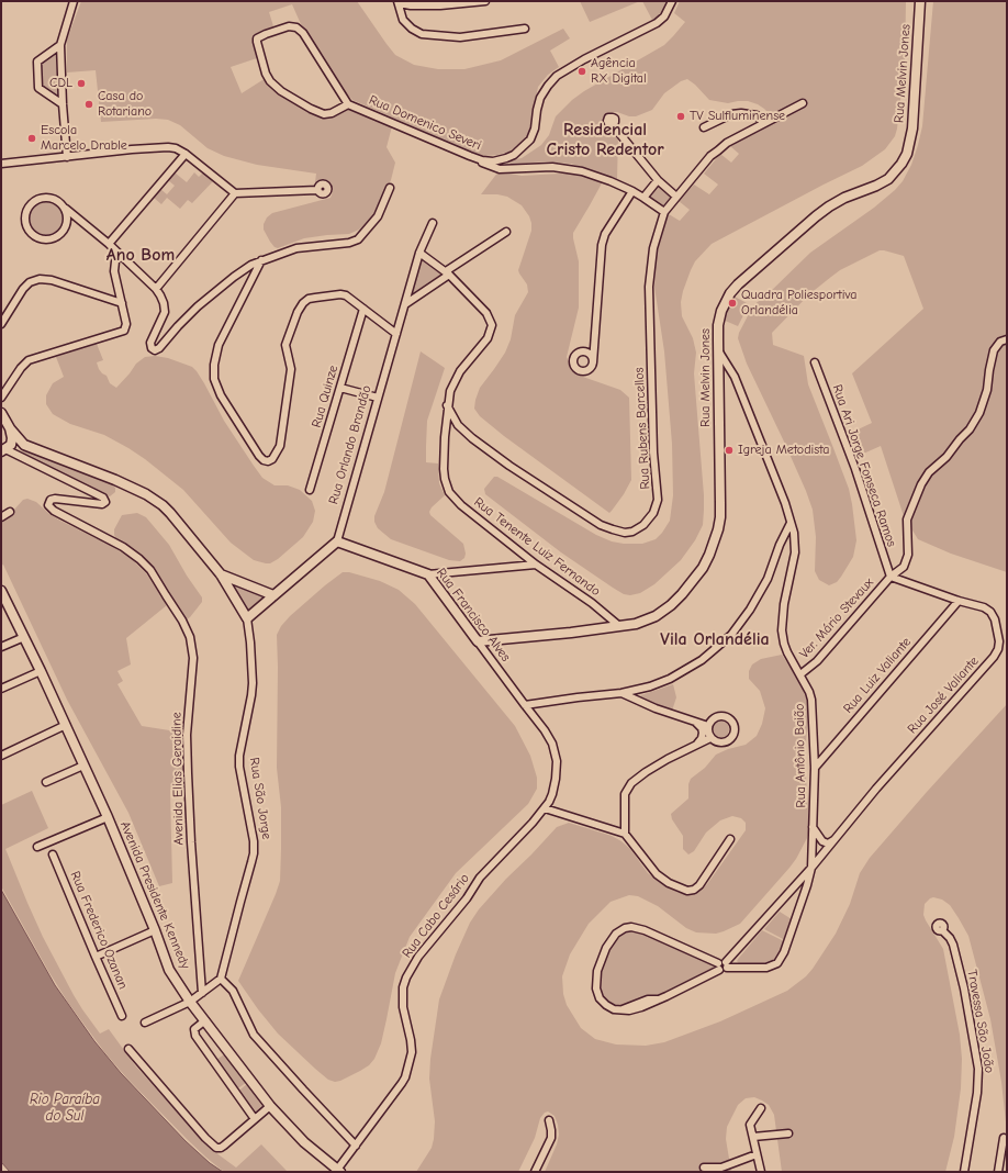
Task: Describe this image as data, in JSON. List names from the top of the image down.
{
  "streets": {
    "street": [
      "Rua Melvin Jones",
      "Rua Domenico Severi",
      "Rua Quinze",
      "Rua Rubens Barcellos",
      "Rua Orlando Brandão",
      "Rua Ari Jorge Fonseca Ramos",
      "Rua Tenente Luiz Fernando",
      "Rua Francisco Alves",
      "Ver. Mário Stevaux",
      "Rua Luiz Valiante",
      "Rua José Valiante",
      "Rua Antônio Baião",
      "Avenida Elias Geraidine",
      "Rua São Jorge",
      "Avenida Presidente Kennedy",
      "Rua Cabo Cesário",
      "Rua Frederico Ozanan",
      "Travessa São João"
    ]
  },
  "crossings": [
    ["Rua Melvin Jones", "Rua Tenente Luiz Fernando"],
    ["Rua Melvin Jones", "Rua Francisco Alves"],
    ["Rua Melvin Jones", "Rua Antônio Baião"],
    ["Rua Rubens Barcellos", "Rua Tenente Luiz Fernando"],
    ["Rua Orlando Brandão", "Rua Tenente Luiz Fernando"],
    ["Rua Orlando Brandão", "Rua Francisco Alves"],
    ["Rua Ari Jorge Fonseca Ramos", "Ver. Mário Stevaux"],
    ["Rua Ari Jorge Fonseca Ramos", "Rua José Valiante"],
    ["Rua Francisco Alves", "Rua Cabo Cesário"],
    ["Ver. Mário Stevaux", "Rua José Valiante"],
    ["Ver. Mário Stevaux", "Rua Antônio Baião"],
    ["Rua Luiz Valiante", "Rua José Valiante"],
    ["Rua Luiz Valiante", "Rua Antônio Baião"],
    ["Rua José Valiante", "Rua Antônio Baião"],
    ["Avenida Presidente Kennedy", "Rua Cabo Cesário"]
  ],
  "districts": ["Residencial Cristo Redentor", "Ano Bom", "Vila Orlandélia"],
  "water": ["Rio Paraíba do Sul"],
  "places": [
    "Agência RX Digital",
    "CDL",
    "Casa do Rotariano",
    "TV Sulfluminense",
    "Escola Marcelo Drable",
    "Quadra Poliesportiva Orlandélia",
    "Igreja Metodista"
  ]
}
